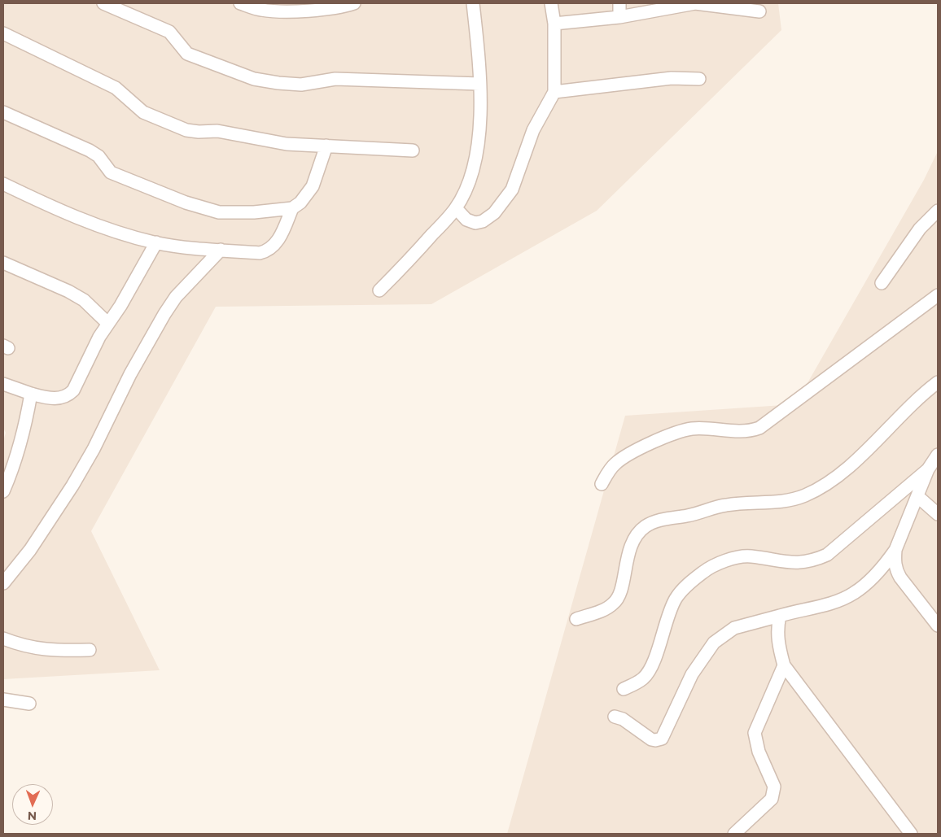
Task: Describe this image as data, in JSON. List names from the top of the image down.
{
  "north": "bottom"
}
